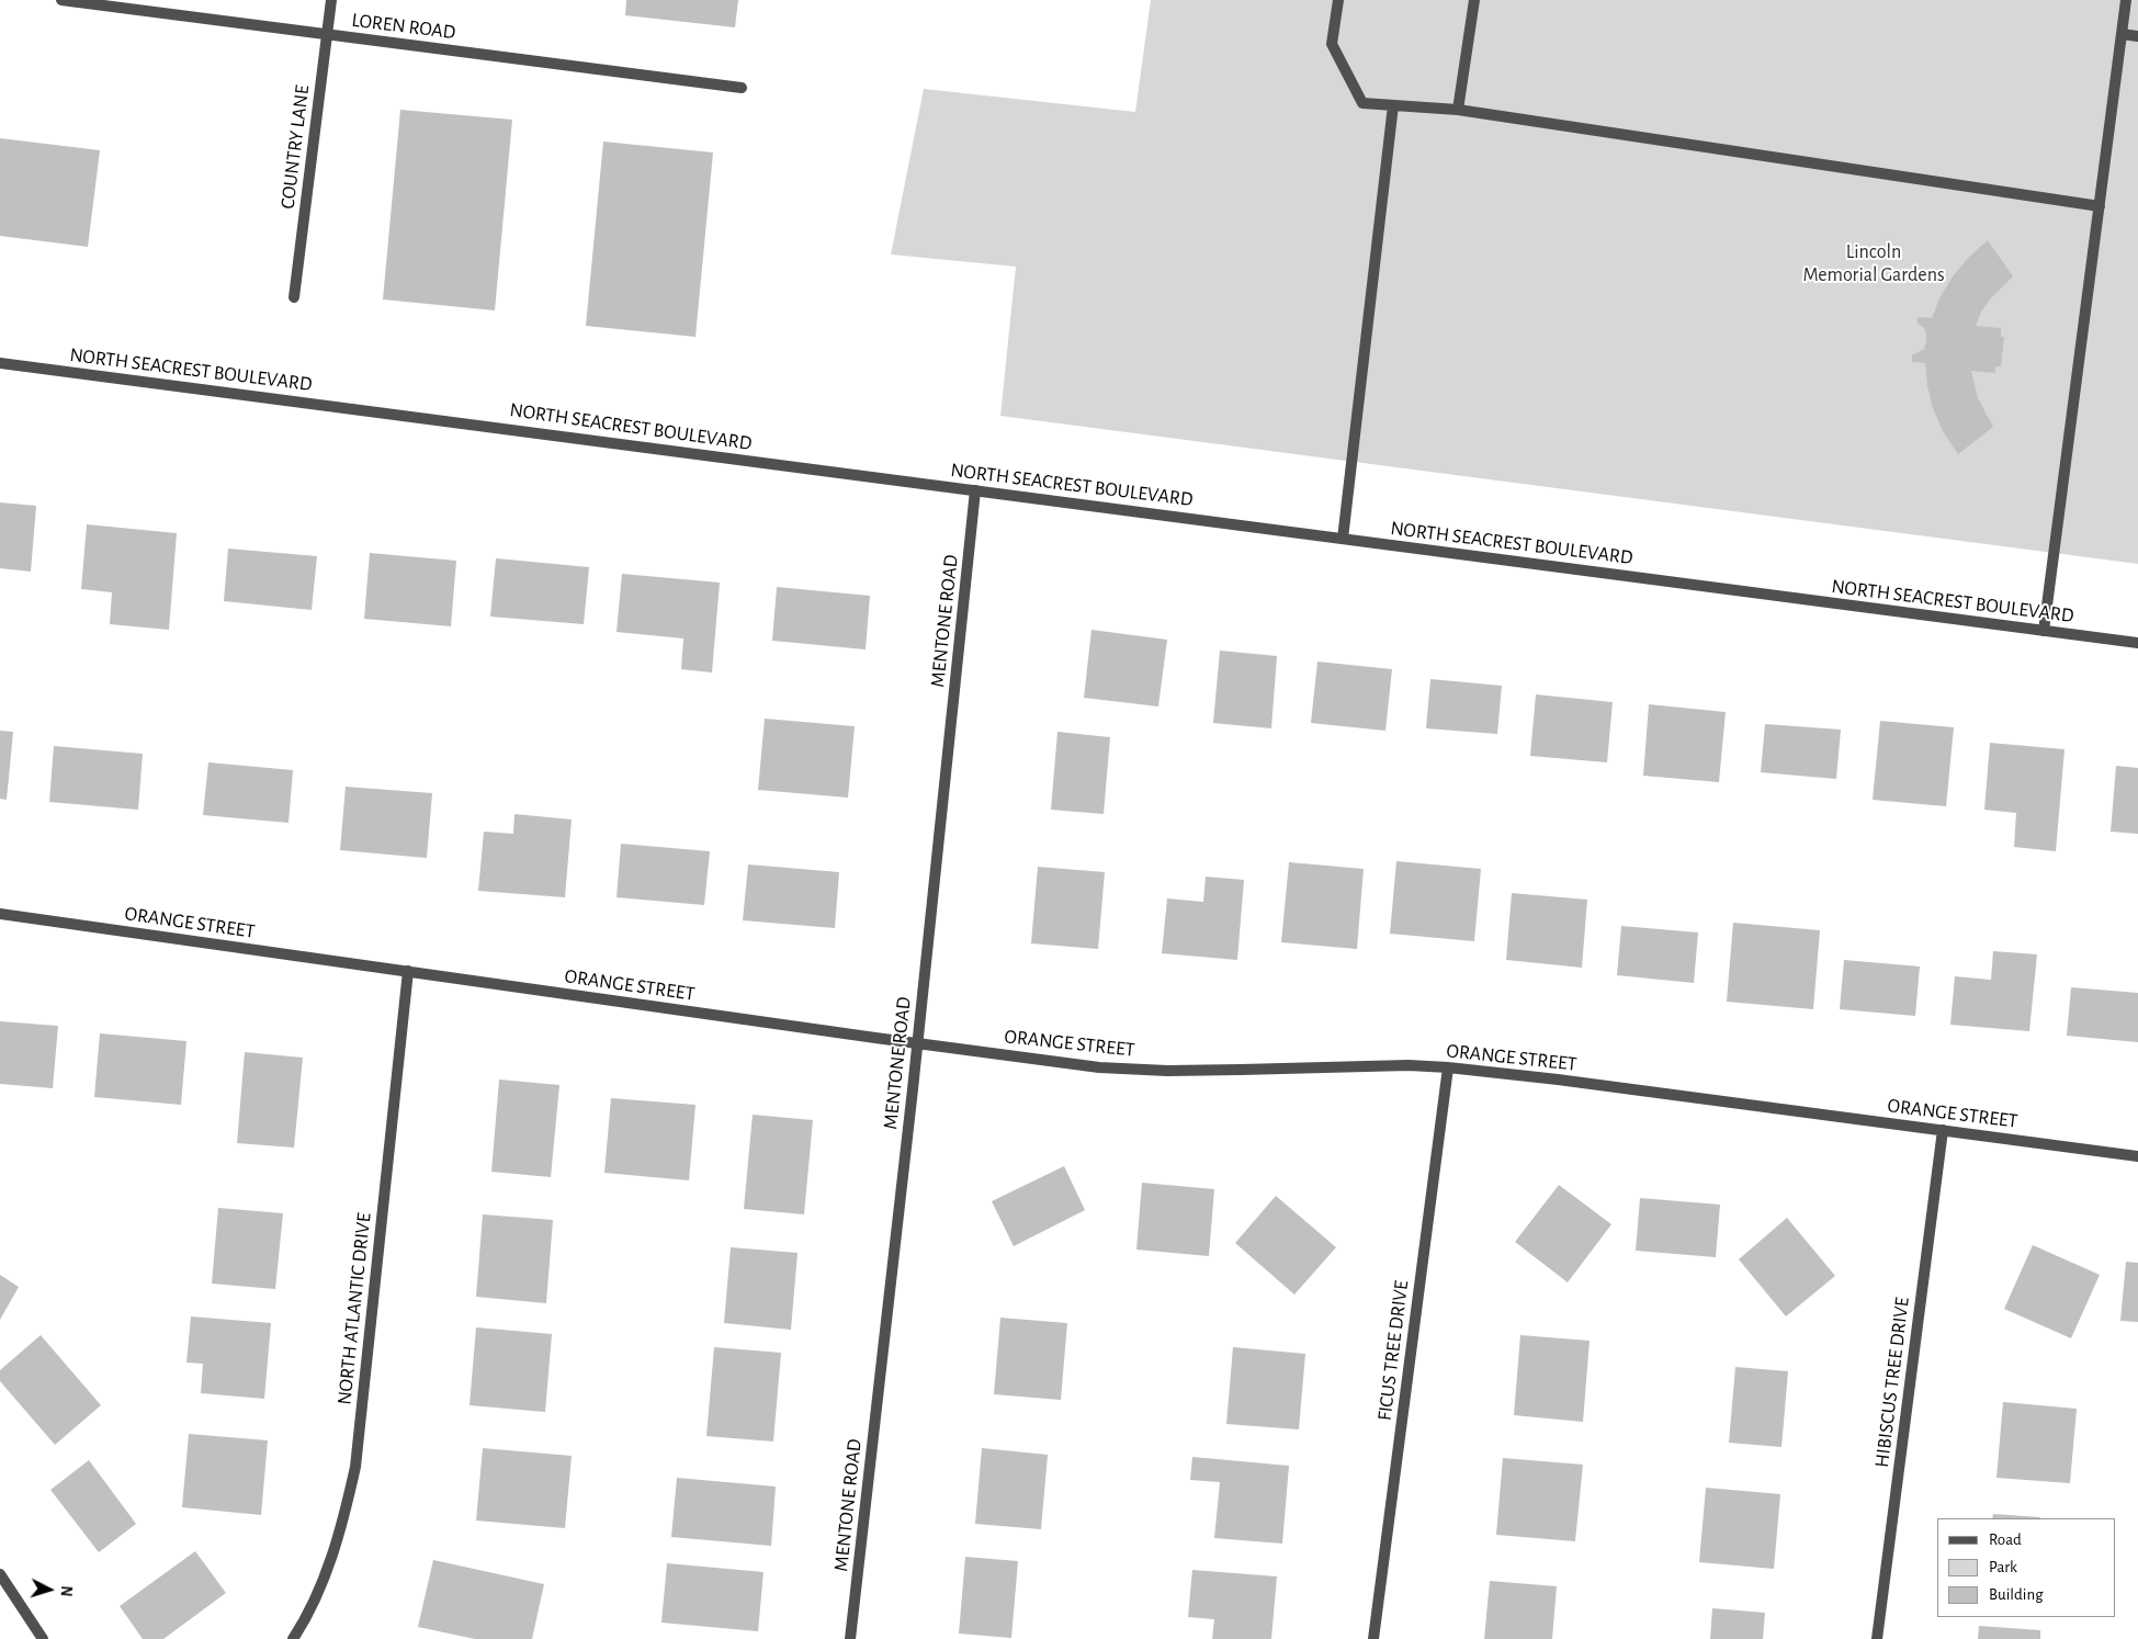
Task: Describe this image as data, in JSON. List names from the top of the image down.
{
  "streets": {
    "street": [
      "LOREN ROAD",
      "COUNTRY LANE",
      "NORTH SEACREST BOULEVARD",
      "MENTONE ROAD",
      "ORANGE STREET",
      "NORTH ATLANTIC DRIVE",
      "FICUS TREE DRIVE",
      "HIBISCUS TREE DRIVE"
    ]
  },
  "crossings": [
    ["LOREN ROAD", "COUNTRY LANE"],
    ["NORTH SEACREST BOULEVARD", "MENTONE ROAD"],
    ["MENTONE ROAD", "ORANGE STREET"],
    ["ORANGE STREET", "NORTH ATLANTIC DRIVE"],
    ["ORANGE STREET", "FICUS TREE DRIVE"],
    ["ORANGE STREET", "HIBISCUS TREE DRIVE"]
  ],
  "parks": ["Lincoln Memorial Gardens"],
  "legend": ["Road", "Park", "Building"],
  "north": "right"
}
